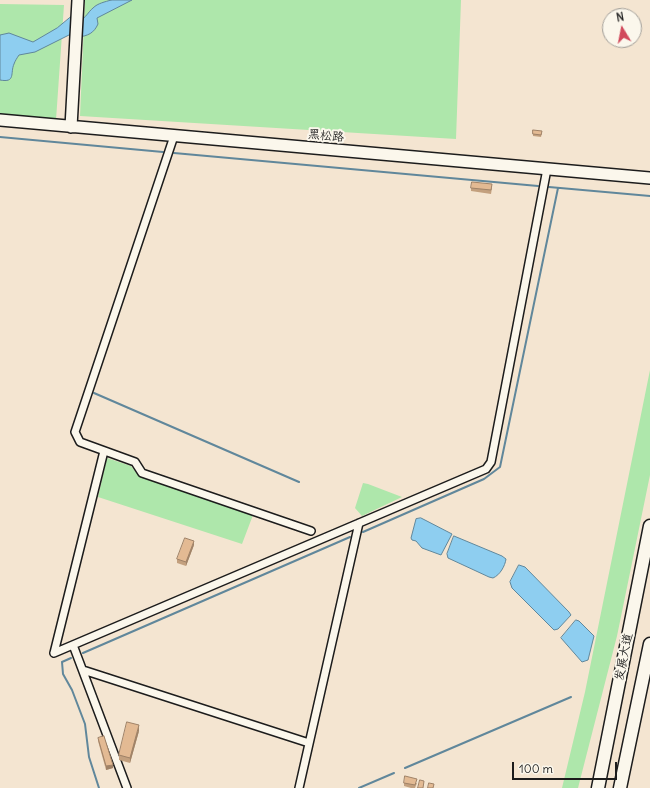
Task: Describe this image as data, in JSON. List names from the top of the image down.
{
  "streets": {
    "main road": ["发展大道"],
    "street": ["黑松路"]
  },
  "scale_bar": "100 m",
  "north": "top"
}
